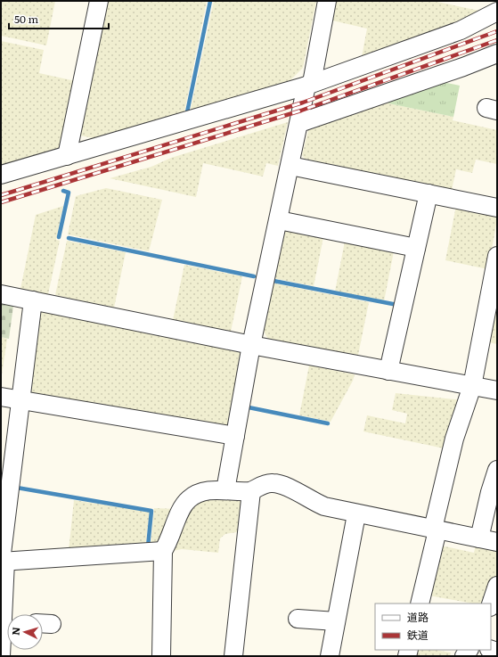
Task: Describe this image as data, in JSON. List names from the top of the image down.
{
  "legend": ["道路", "鉄道"],
  "scale_bar": "50 m",
  "north": "left"
}
